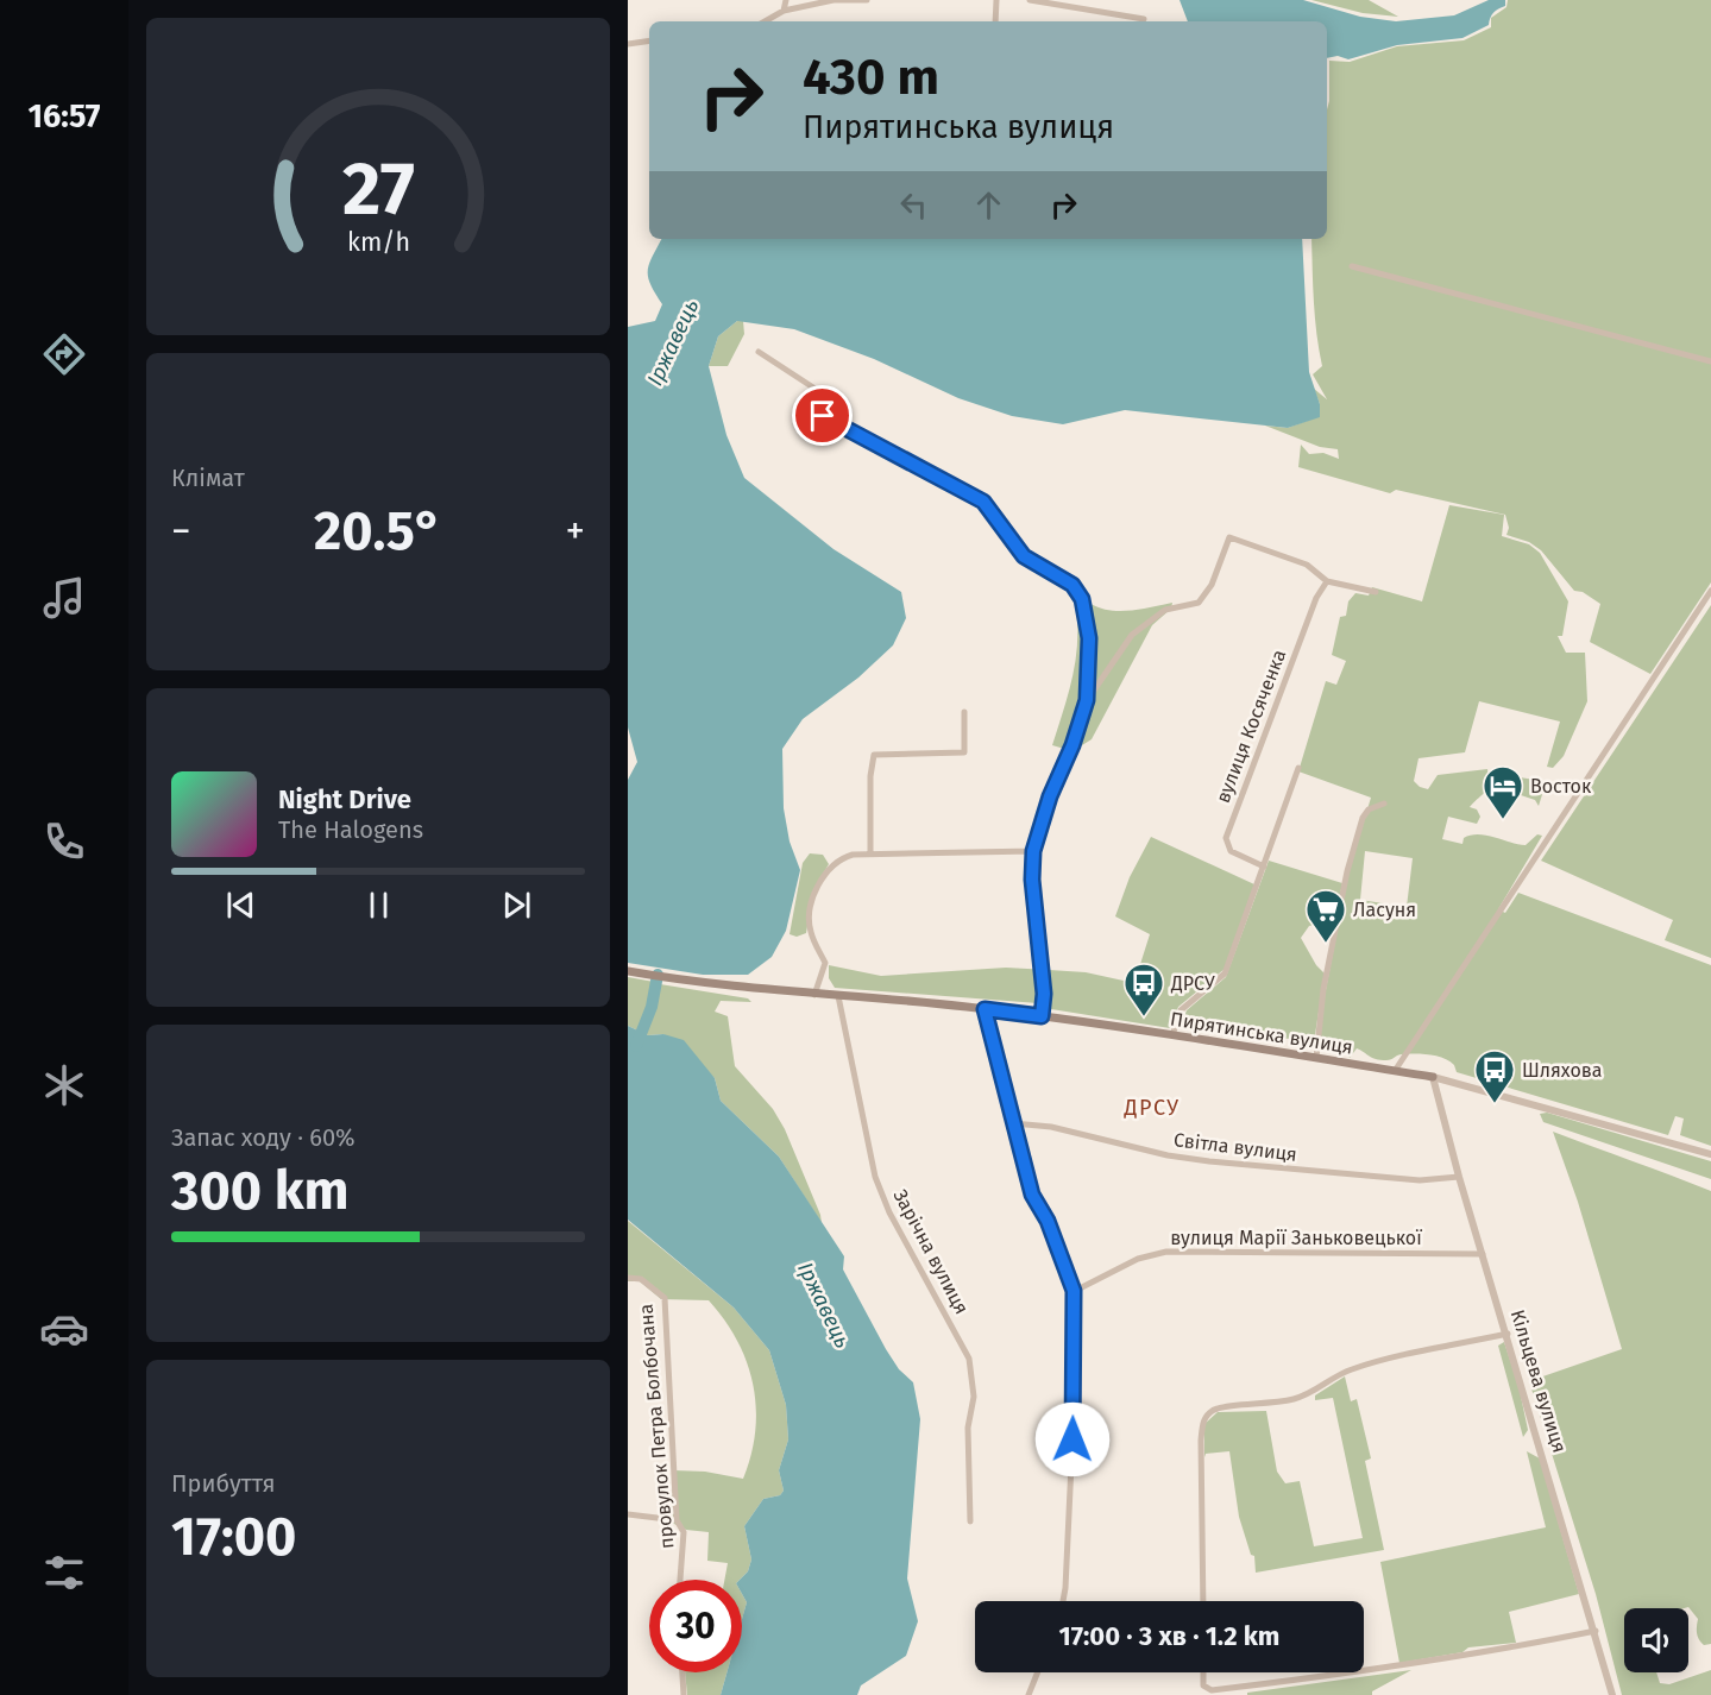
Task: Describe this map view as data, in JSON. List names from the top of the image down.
{
  "streets": {
    "main road": ["Пирятинська вулиця"],
    "street": [
      "вулиця Косяченка",
      "Світла вулиця",
      "вулиця Марії Заньковецької",
      "Зарічна вулиця",
      "Кільцева вулиця",
      "провулок Петра Болбочана"
    ]
  },
  "crossings": [
    ["Пирятинська вулиця", "Зарічна вулиця"],
    ["Пирятинська вулиця", "Кільцева вулиця"],
    ["Світла вулиця", "Кільцева вулиця"],
    ["вулиця Марії Заньковецької", "Кільцева вулиця"]
  ],
  "districts": ["ДРСУ"],
  "water": ["Іржавець"],
  "places": {
    "hotel": ["Восток"],
    "supermarket": ["Ласуня"],
    "bus stop": ["ДРСУ", "Шляхова"]
  },
  "page": {
    "tabs": "16:57",
    "turn": ["430 m", "Пирятинська вулиця"],
    "tile": [
      "Клімат",
      ["Запас ходу · 60%", "300 km"],
      ["Прибуття", "17:00"]
    ],
    "heat": ["−", "20.5°", "+"],
    "song": ["Night Drive", "The Halogens"],
    "limit": "30",
    "trip": "17:00 · 3 хв · 1.2 km",
    "gauge": ["27", "km/h"]
  }
}
